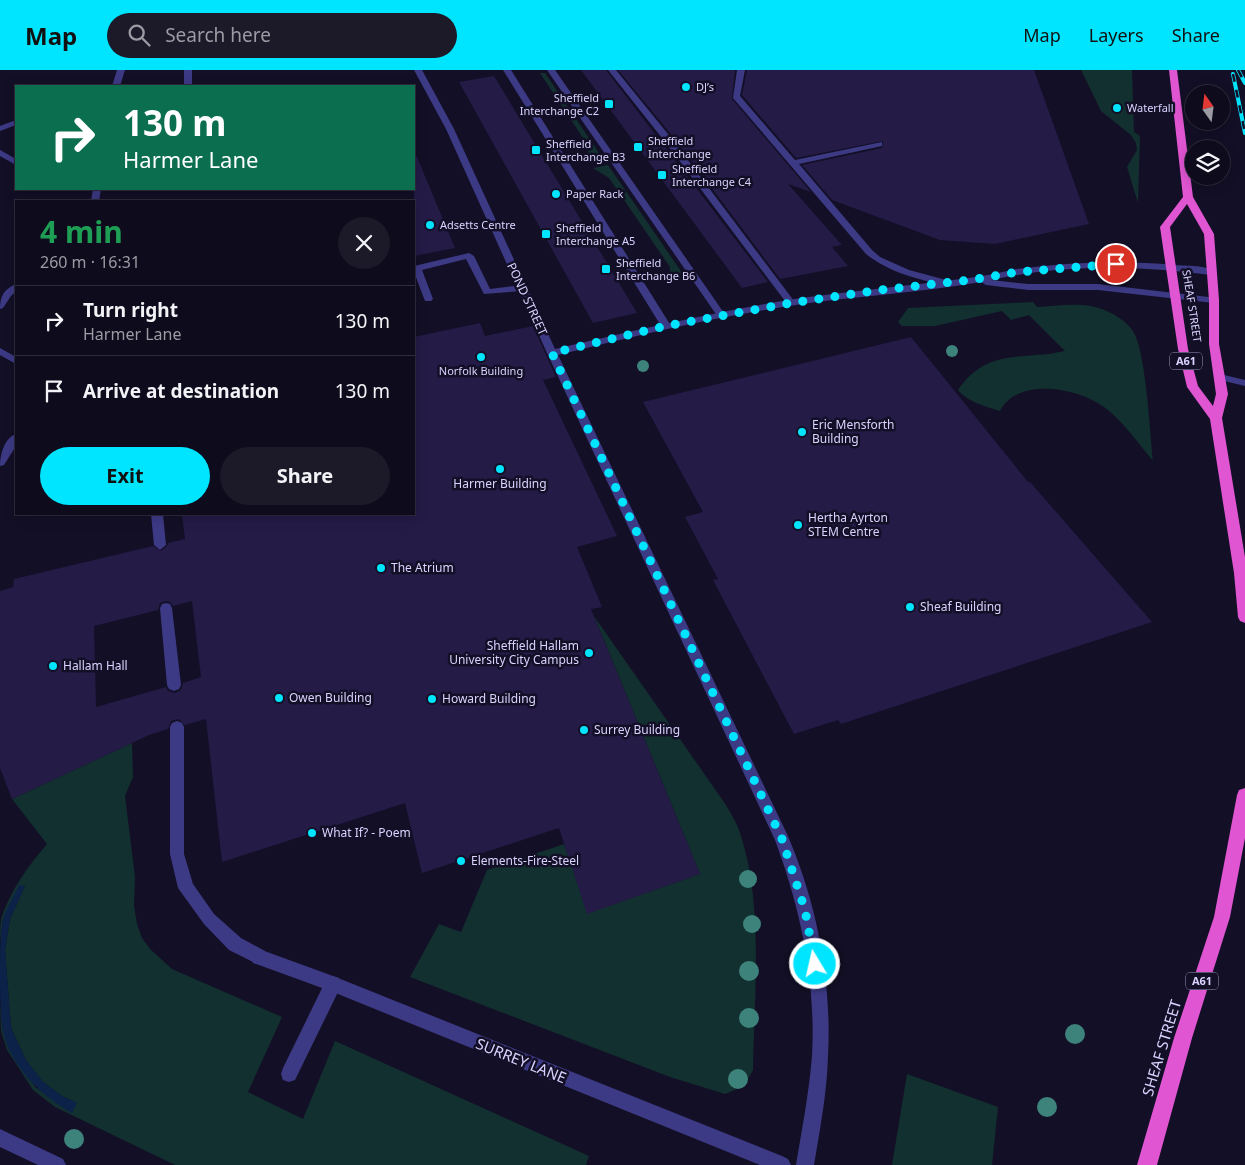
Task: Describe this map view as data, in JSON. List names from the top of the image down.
{
  "streets": {
    "highway": ["SHEAF STREET", "A61"],
    "street": ["POND STREET", "SURREY LANE"]
  },
  "places": {
    "other": [
      "DJ’s",
      "Waterfall",
      "Paper Rack",
      "Adsetts Centre",
      "Norfolk Building",
      "Eric Mensforth Building",
      "Harmer Building",
      "Hertha Ayrton STEM Centre",
      "The Atrium",
      "Sheaf Building",
      "Sheffield Hallam University City Campus",
      "Hallam Hall",
      "Owen Building",
      "Howard Building",
      "Surrey Building",
      "What If? - Poem",
      "Elements-Fire-Steel"
    ],
    "transit": [
      "Sheffield Interchange C2",
      "Sheffield Interchange",
      "Sheffield Interchange B3",
      "Sheffield Interchange C4",
      "Sheffield Interchange A5",
      "Sheffield Interchange B6"
    ]
  },
  "north": "top",
  "page": {
    "header": "Map",
    "search": "Search here",
    "nav": ["Map", "Layers", "Share"],
    "turn": ["130 m", "Harmer Lane"],
    "heading": ["4 min", "260 m · 16:31"],
    "list": [
      {
        "name": "Turn right",
        "note": "Harmer Lane",
        "value": "130 m"
      },
      {
        "name": "Arrive at destination",
        "value": "130 m"
      }
    ],
    "buttons": ["Exit", "Share"]
  }
}
